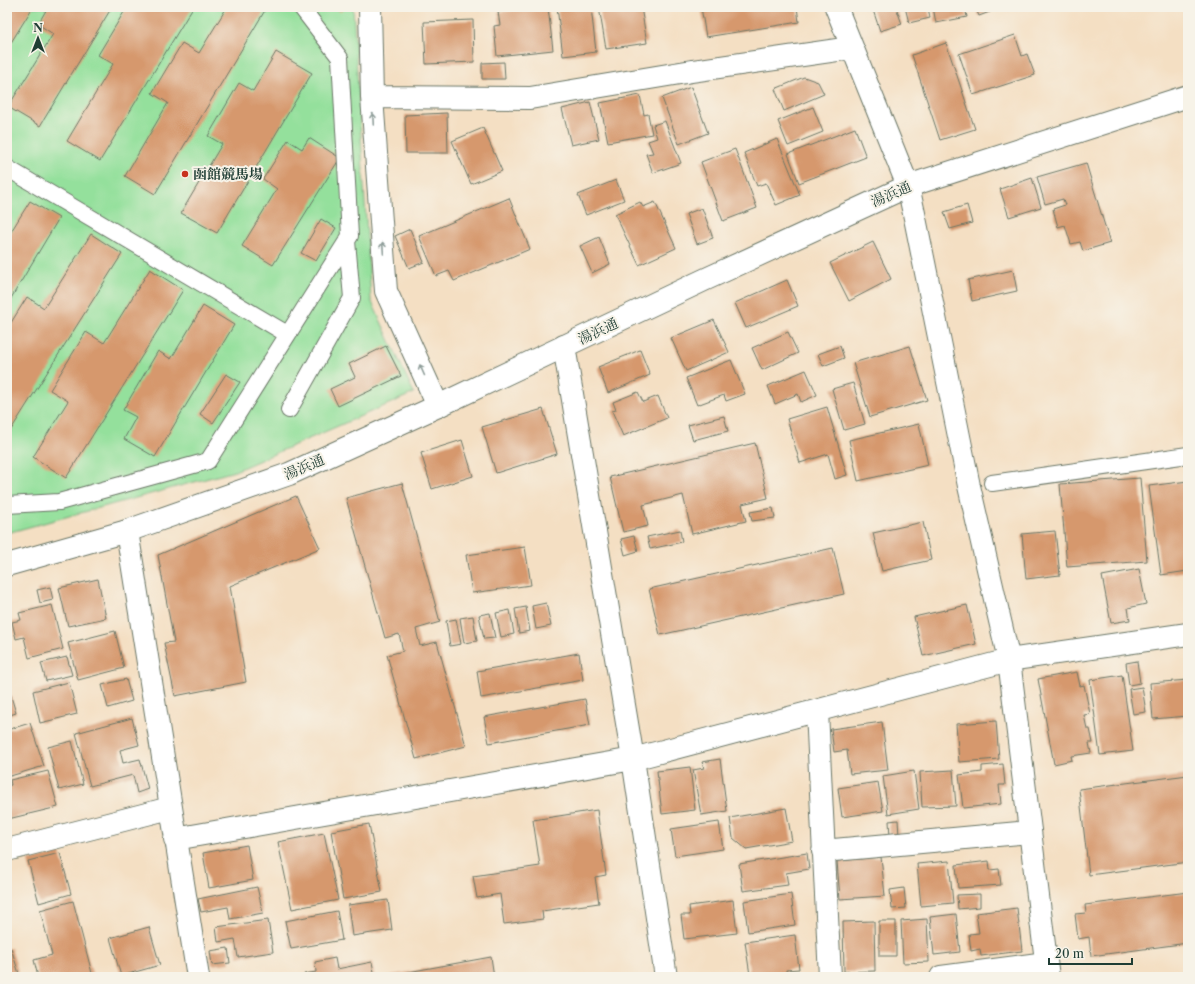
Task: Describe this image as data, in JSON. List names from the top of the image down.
{
  "streets": {
    "street": ["湯浜通"]
  },
  "places": ["函館競馬場"],
  "scale_bar": "20 m",
  "north": "top"
}
